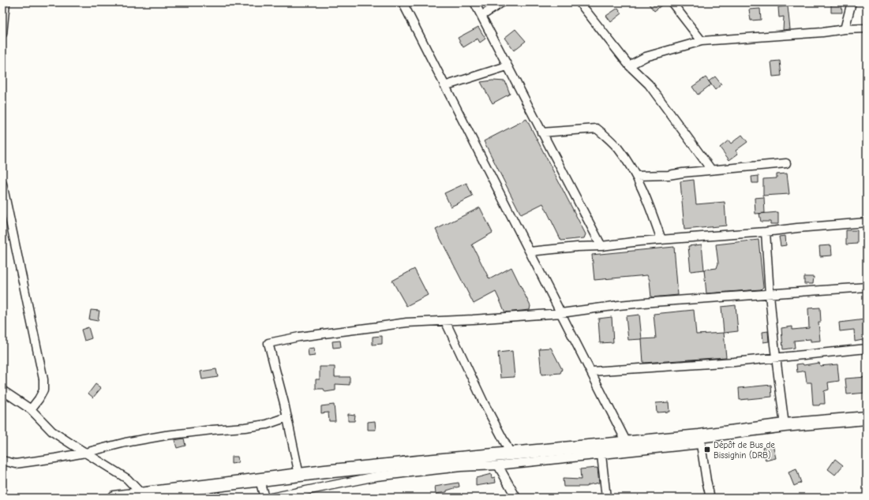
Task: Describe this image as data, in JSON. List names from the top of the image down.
{
  "places": {
    "transit": ["Dépôt de Bus de Bissighin (DRB)"]
  }
}
